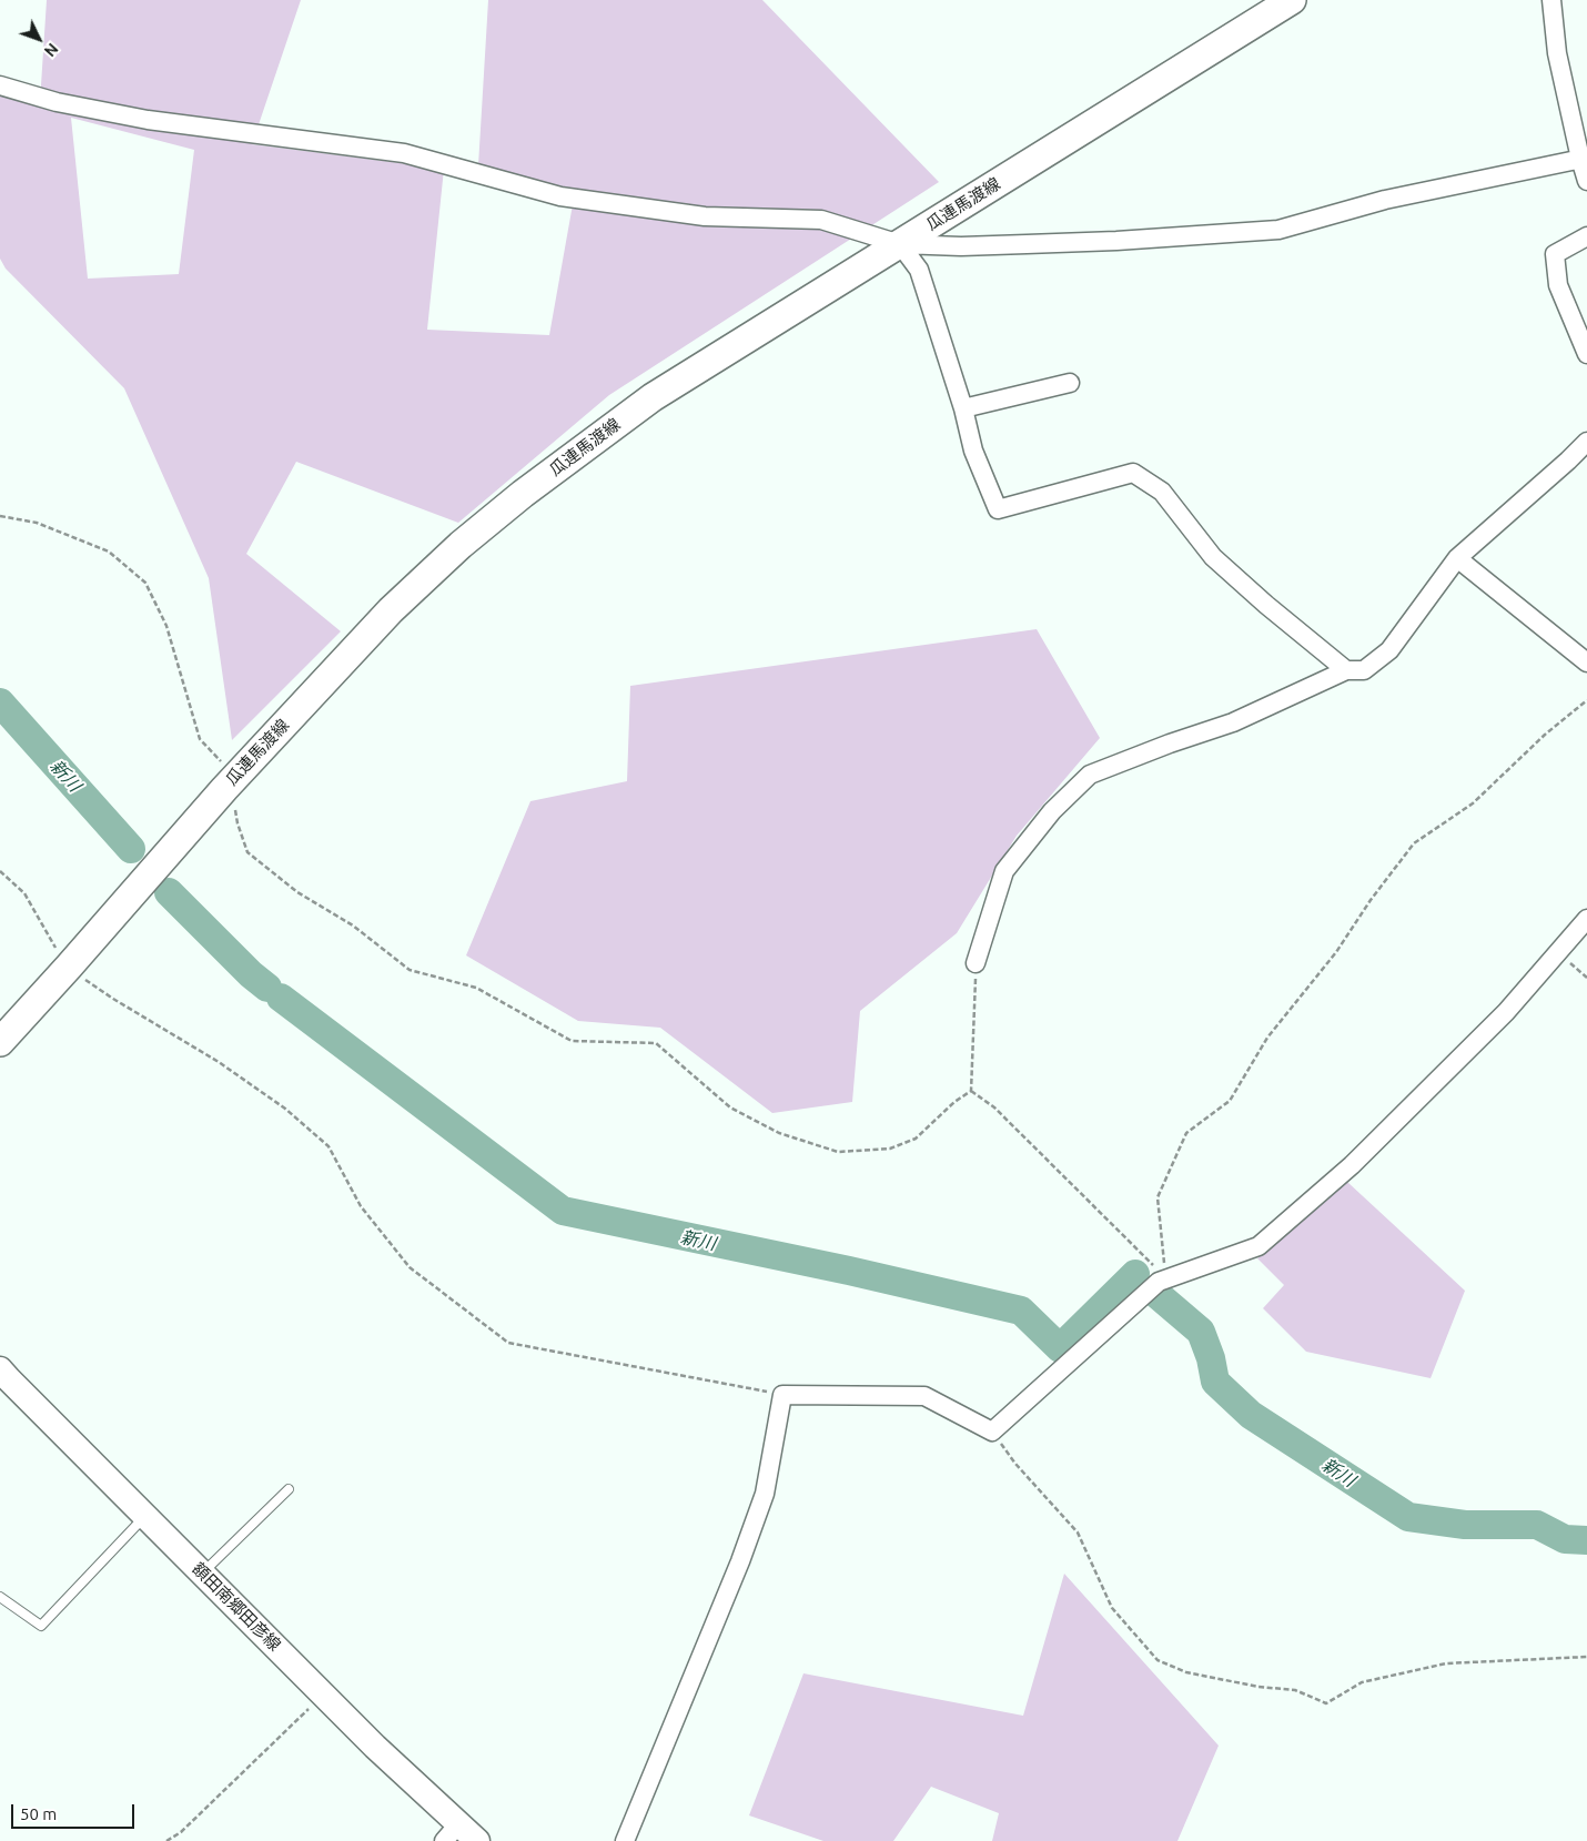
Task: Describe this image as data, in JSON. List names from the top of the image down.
{
  "streets": {
    "main road": ["瓜連馬渡線", "額田南郷田彦線"]
  },
  "water": ["新川"],
  "scale_bar": "50 m",
  "north": "bottom right"
}
